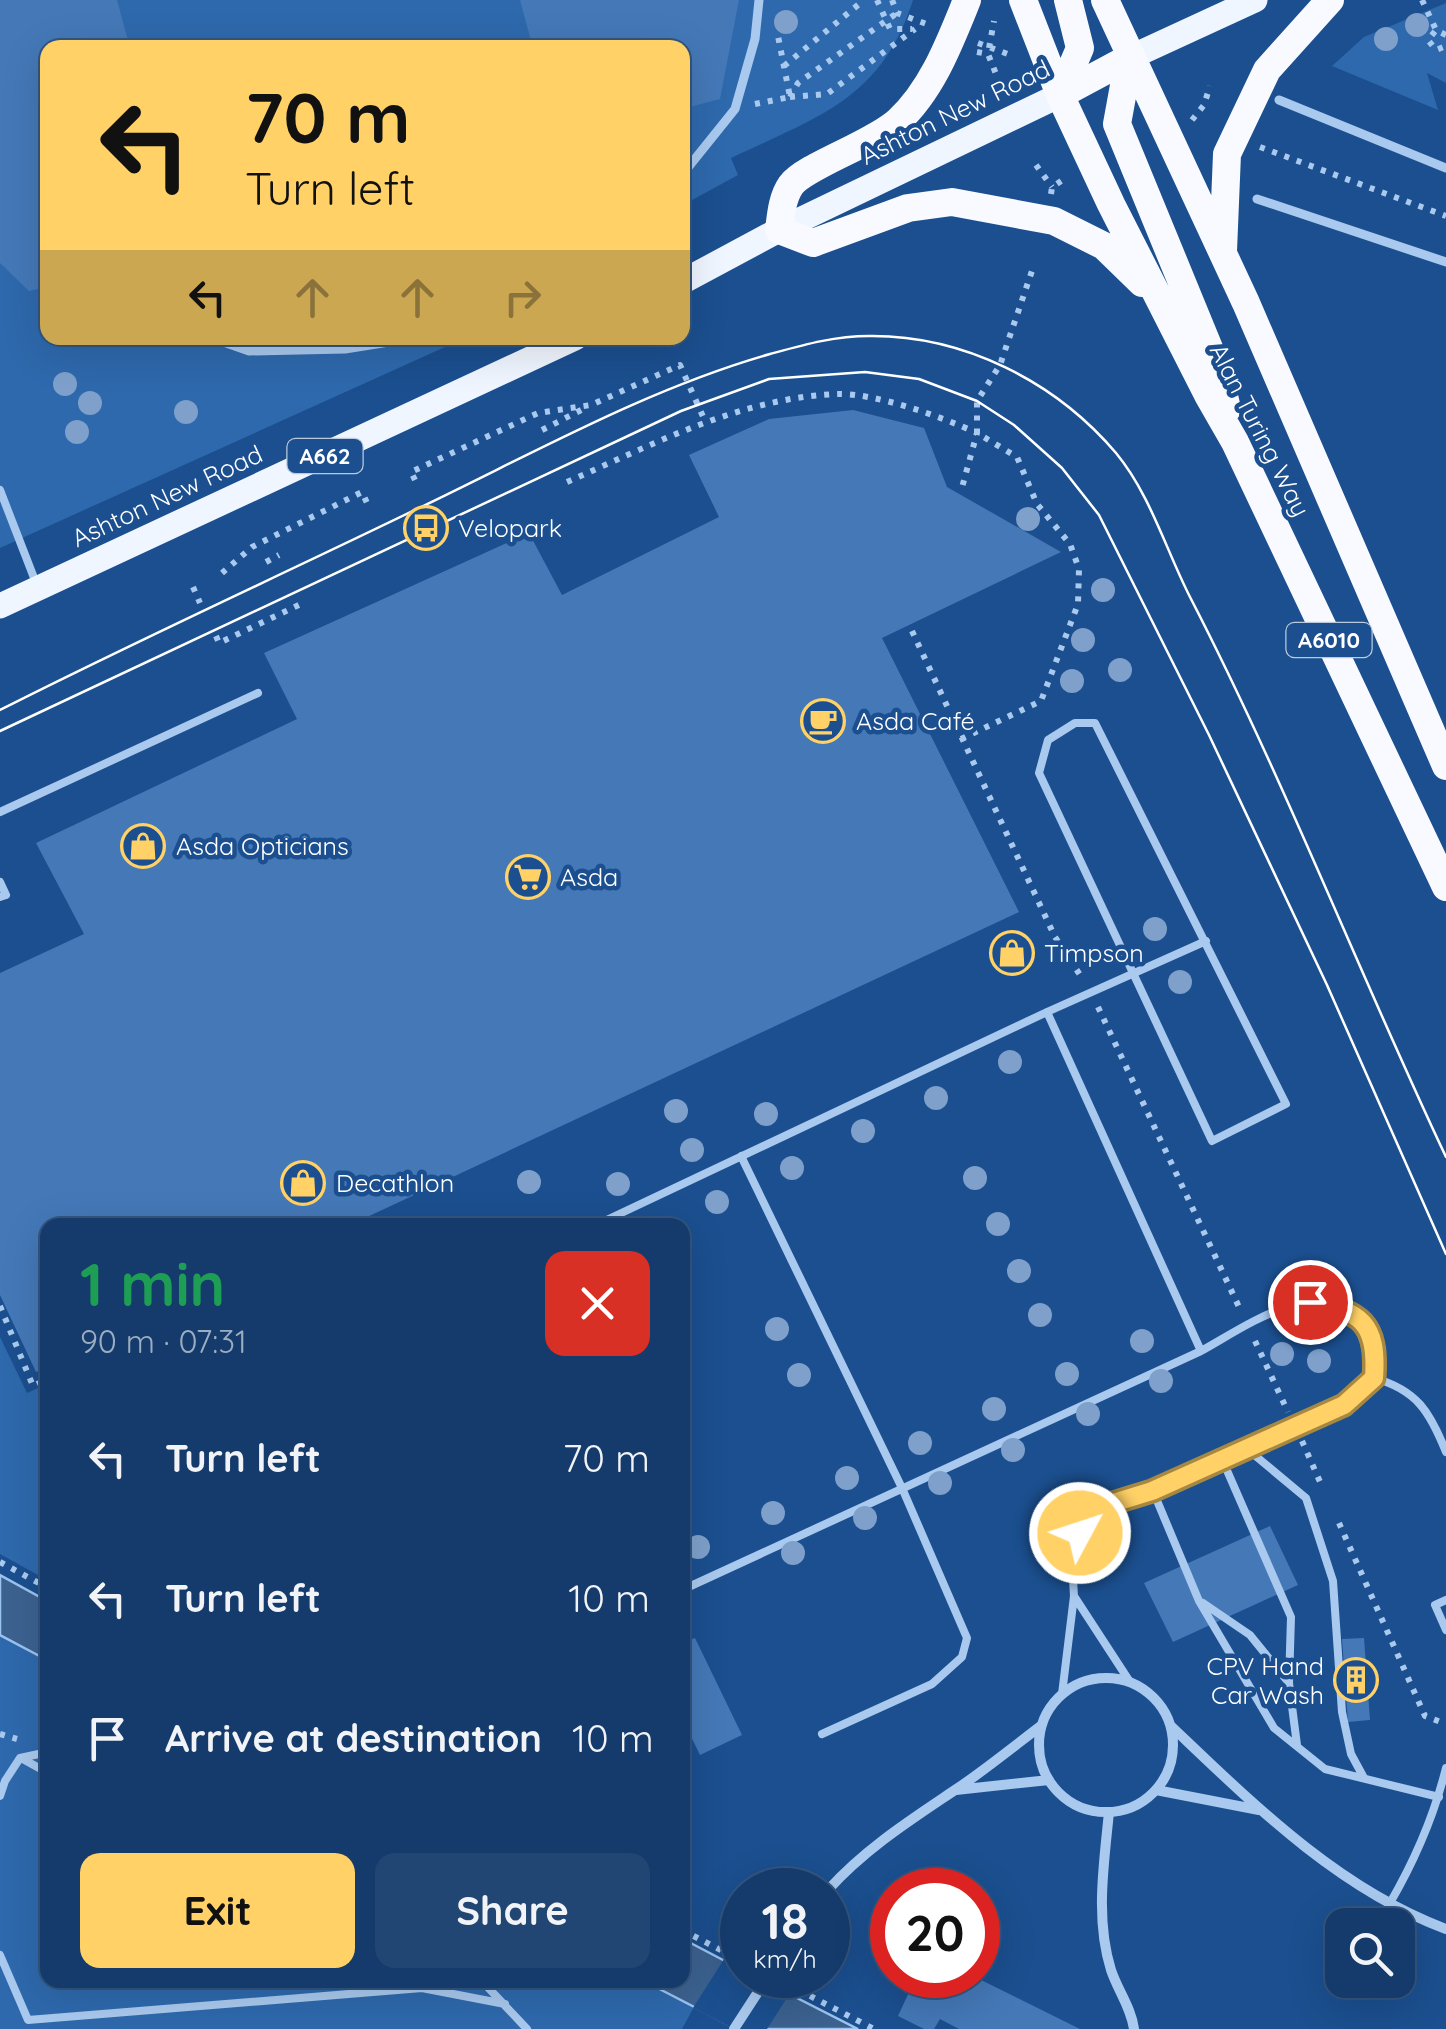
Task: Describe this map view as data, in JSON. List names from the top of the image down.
{
  "streets": {
    "highway": ["Ashton New Road", "Alan Turing Way", "A6010"],
    "main road": ["A662"]
  },
  "crossings": [
    ["Ashton New Road", "Alan Turing Way"]
  ],
  "places": {
    "bus stop": ["Velopark"],
    "cafe": ["Asda Café"],
    "shop": ["Asda Opticians", "Timpson", "Decathlon"],
    "supermarket": ["Asda"],
    "building": ["CPV Hand Car Wash"]
  },
  "page": {
    "turn": ["70 m", "Turn left"],
    "heading": ["1 min", "90 m · 07:31"],
    "list": [
      {
        "name": "Turn left",
        "value": "70 m"
      },
      {
        "name": "Turn left",
        "value": "10 m"
      },
      {
        "name": "Arrive at destination",
        "value": "10 m"
      }
    ],
    "buttons": ["Exit", "Share"],
    "speed": "18 km/h",
    "limit": "20"
  }
}
